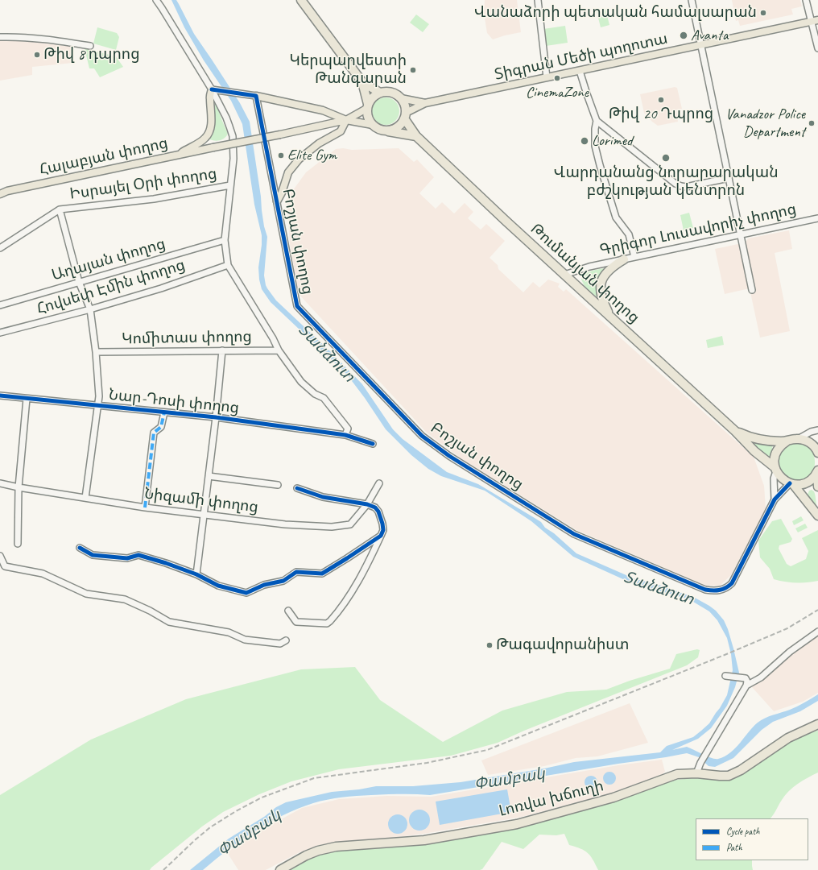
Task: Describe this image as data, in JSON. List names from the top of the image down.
{
  "streets": {
    "highway": ["Թումանյան փողոց", "Լոռվա խճուղի"],
    "main road": ["Տիգրան Մեծի պողոտա", "Հալաբյան փողոց"],
    "street": [
      "Իսրայել Օրի փողոց",
      "Գրիգոր Լուսավորիչ փողոց",
      "Բոշյան փողոց",
      "Աղայան փողոց",
      "Հովսեփ Էմին փողոց",
      "Կոմիտաս փողոց",
      "Նար-Դոսի փողոց",
      "Նիզամի փողոց"
    ]
  },
  "crossings": [
    ["Տիգրան Մեծի պողոտա", "Թումանյան փողոց"],
    ["Գրիգոր Լուսավորիչ փողոց", "Թումանյան փողոց"],
    ["Բոշյան փողոց", "Թումանյան փողոց"]
  ],
  "water": ["Տանձուտ", "Փամբակ"],
  "places": [
    "Վանաձորի պետական համալսարան",
    "Avanta",
    "Թիվ 8 դպրոց",
    "Կերպարվեստի Թանգարան",
    "CinemaZone",
    "Թիվ 20 Դպրոց",
    "Vanadzor Police Department",
    "Lorimed",
    "Elite Gym",
    "Վարդանանց նորարարական բժշկության կենտրոն",
    "Թագավորանիստ"
  ],
  "legend": ["Cycle path", "Path"]
}
